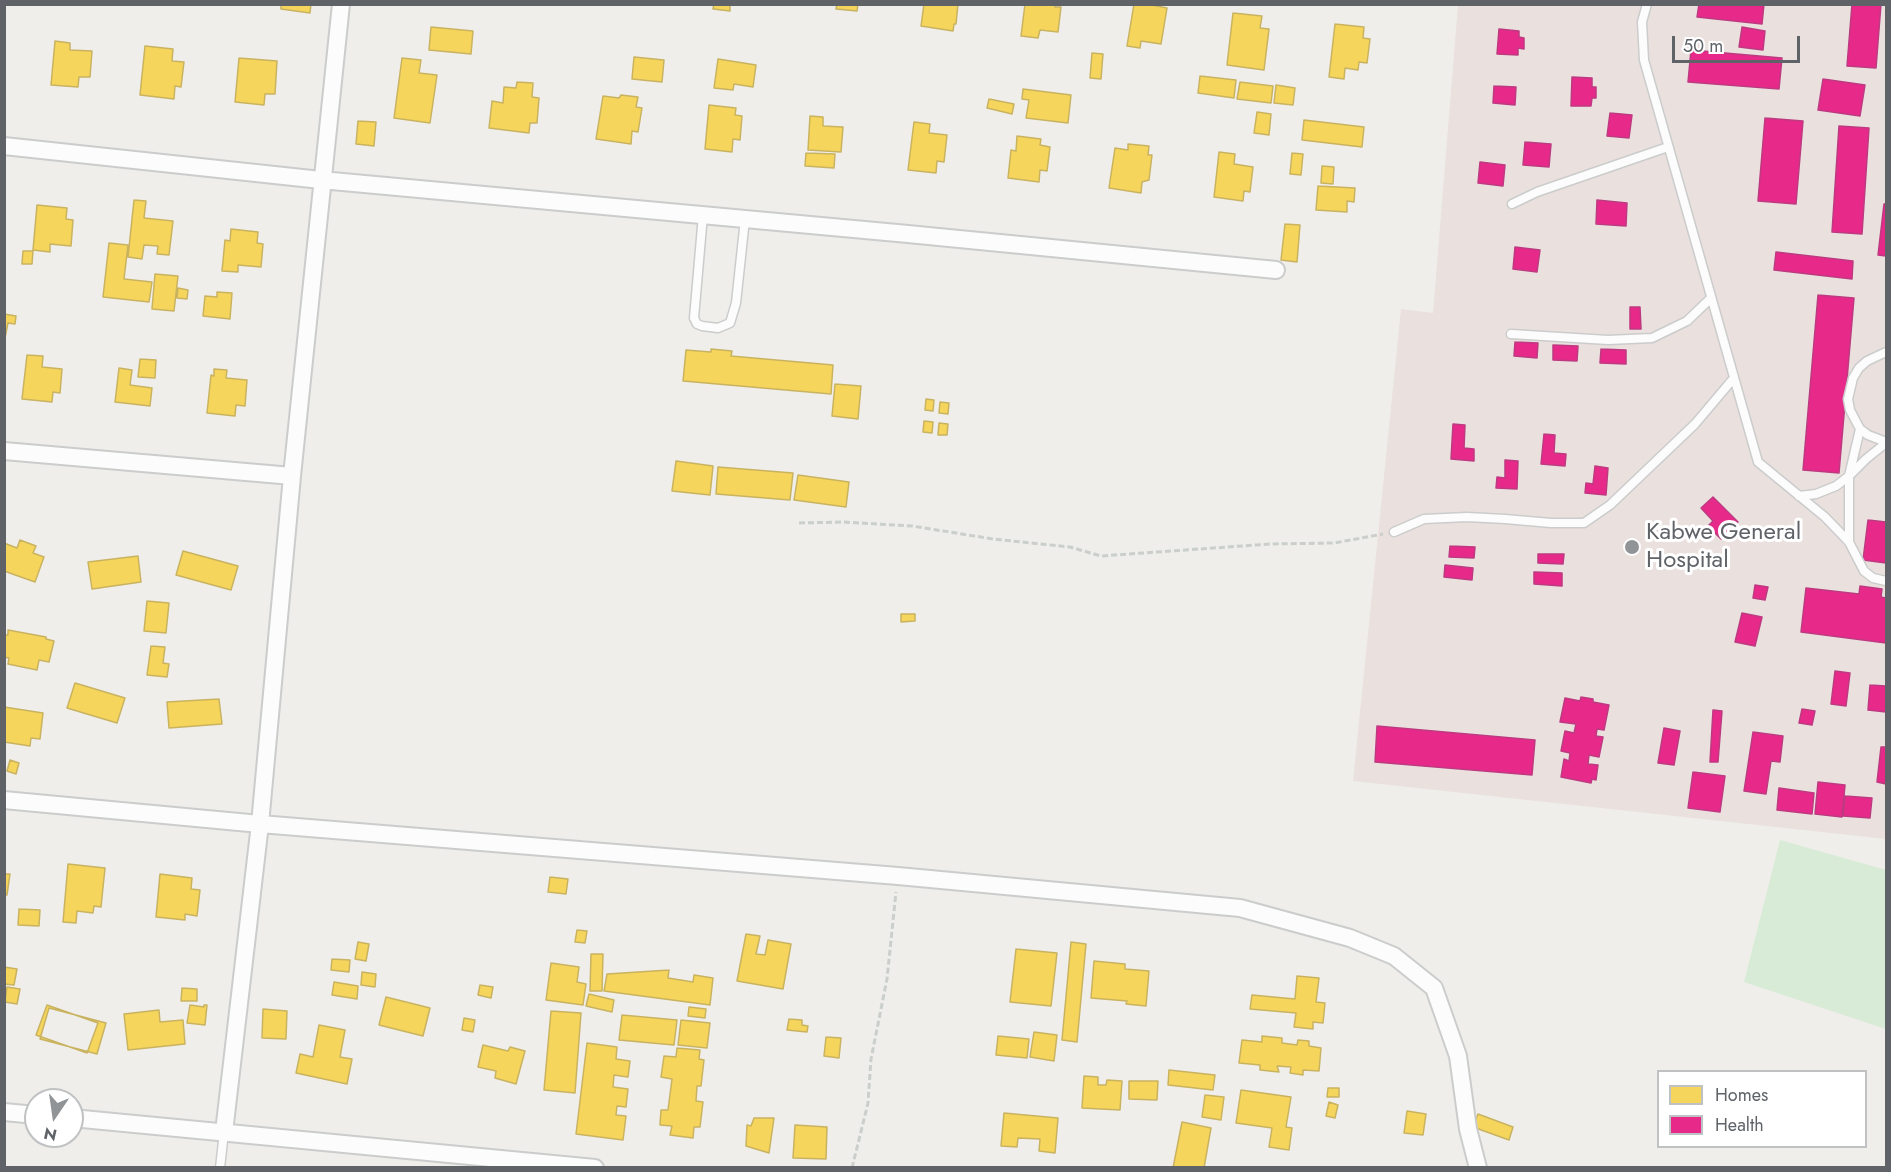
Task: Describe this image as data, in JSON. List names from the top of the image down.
{
  "places": ["Kabwe General Hospital"],
  "legend": ["Homes", "Health"],
  "scale_bar": "50 m",
  "north": "bottom"
}
